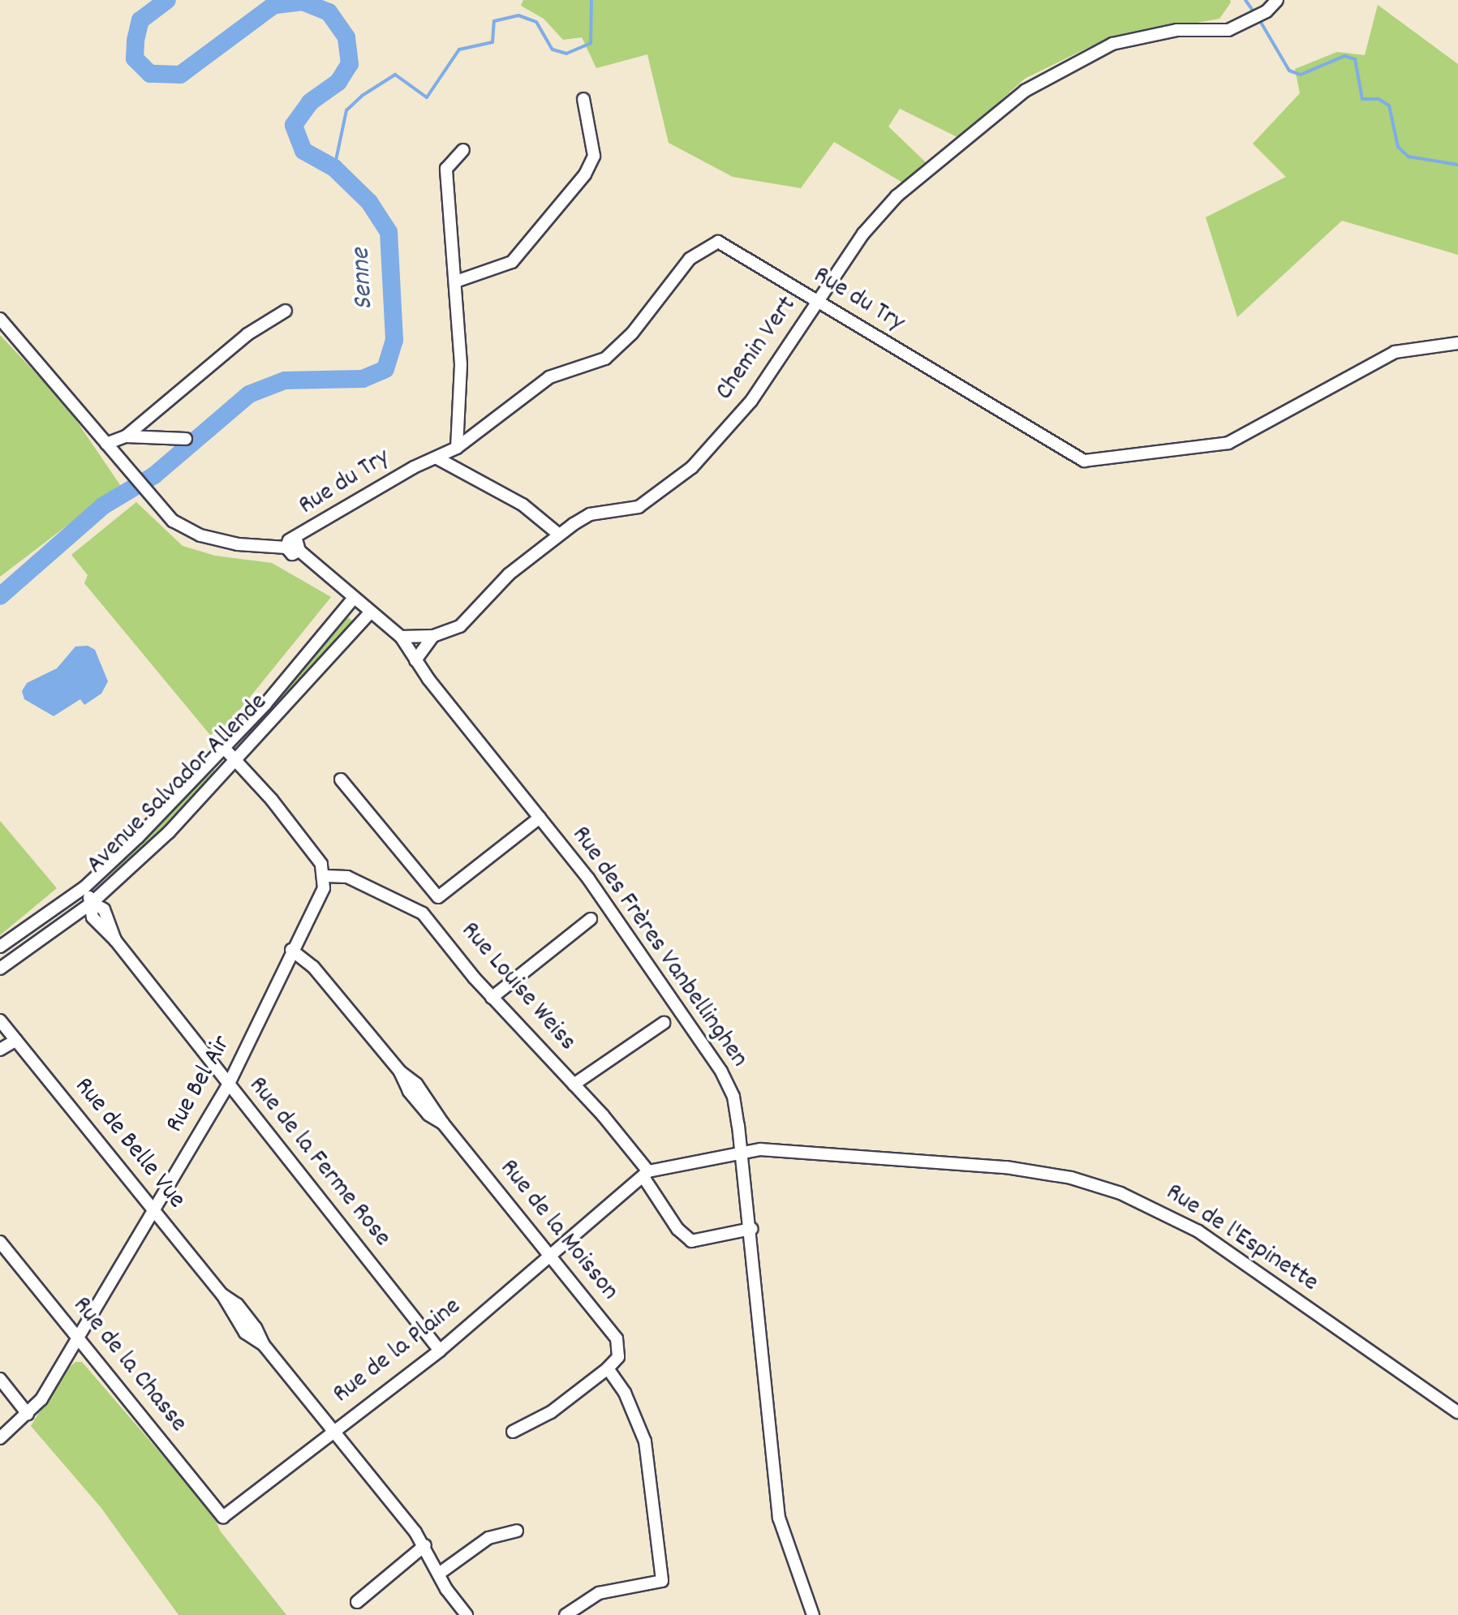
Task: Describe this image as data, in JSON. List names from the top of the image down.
{
  "streets": {
    "street": [
      "Rue du Try",
      "Chemin Vert",
      "Avenue Salvador Allende",
      "Rue des Frères Vanbellinghen",
      "Rue Louise Weiss",
      "Rue Bel Air",
      "Rue de Belle Vue",
      "Rue de la Ferme Rose",
      "Rue de la Moisson",
      "Rue de l'Espinette",
      "Rue de la Plaine",
      "Rue de la Chasse"
    ]
  },
  "crossings": [
    ["Rue du Try", "Chemin Vert"],
    ["Rue du Try", "Rue des Frères Vanbellinghen"],
    ["Chemin Vert", "Rue des Frères Vanbellinghen"],
    ["Avenue Salvador Allende", "Rue des Frères Vanbellinghen"],
    ["Avenue Salvador Allende", "Rue de la Ferme Rose"],
    ["Rue des Frères Vanbellinghen", "Rue Louise Weiss"],
    ["Rue des Frères Vanbellinghen", "Rue de l'Espinette"],
    ["Rue Louise Weiss", "Rue Bel Air"],
    ["Rue Louise Weiss", "Rue de l'Espinette"],
    ["Rue Louise Weiss", "Rue de la Plaine"],
    ["Rue Bel Air", "Rue de Belle Vue"],
    ["Rue Bel Air", "Rue de la Ferme Rose"],
    ["Rue Bel Air", "Rue de la Moisson"],
    ["Rue Bel Air", "Rue de la Chasse"],
    ["Rue de Belle Vue", "Rue de la Plaine"],
    ["Rue de la Ferme Rose", "Rue de la Plaine"],
    ["Rue de la Moisson", "Rue de la Plaine"],
    ["Rue de l'Espinette", "Rue de la Plaine"],
    ["Rue de la Plaine", "Rue de la Chasse"]
  ],
  "water": ["Senne"]
}
